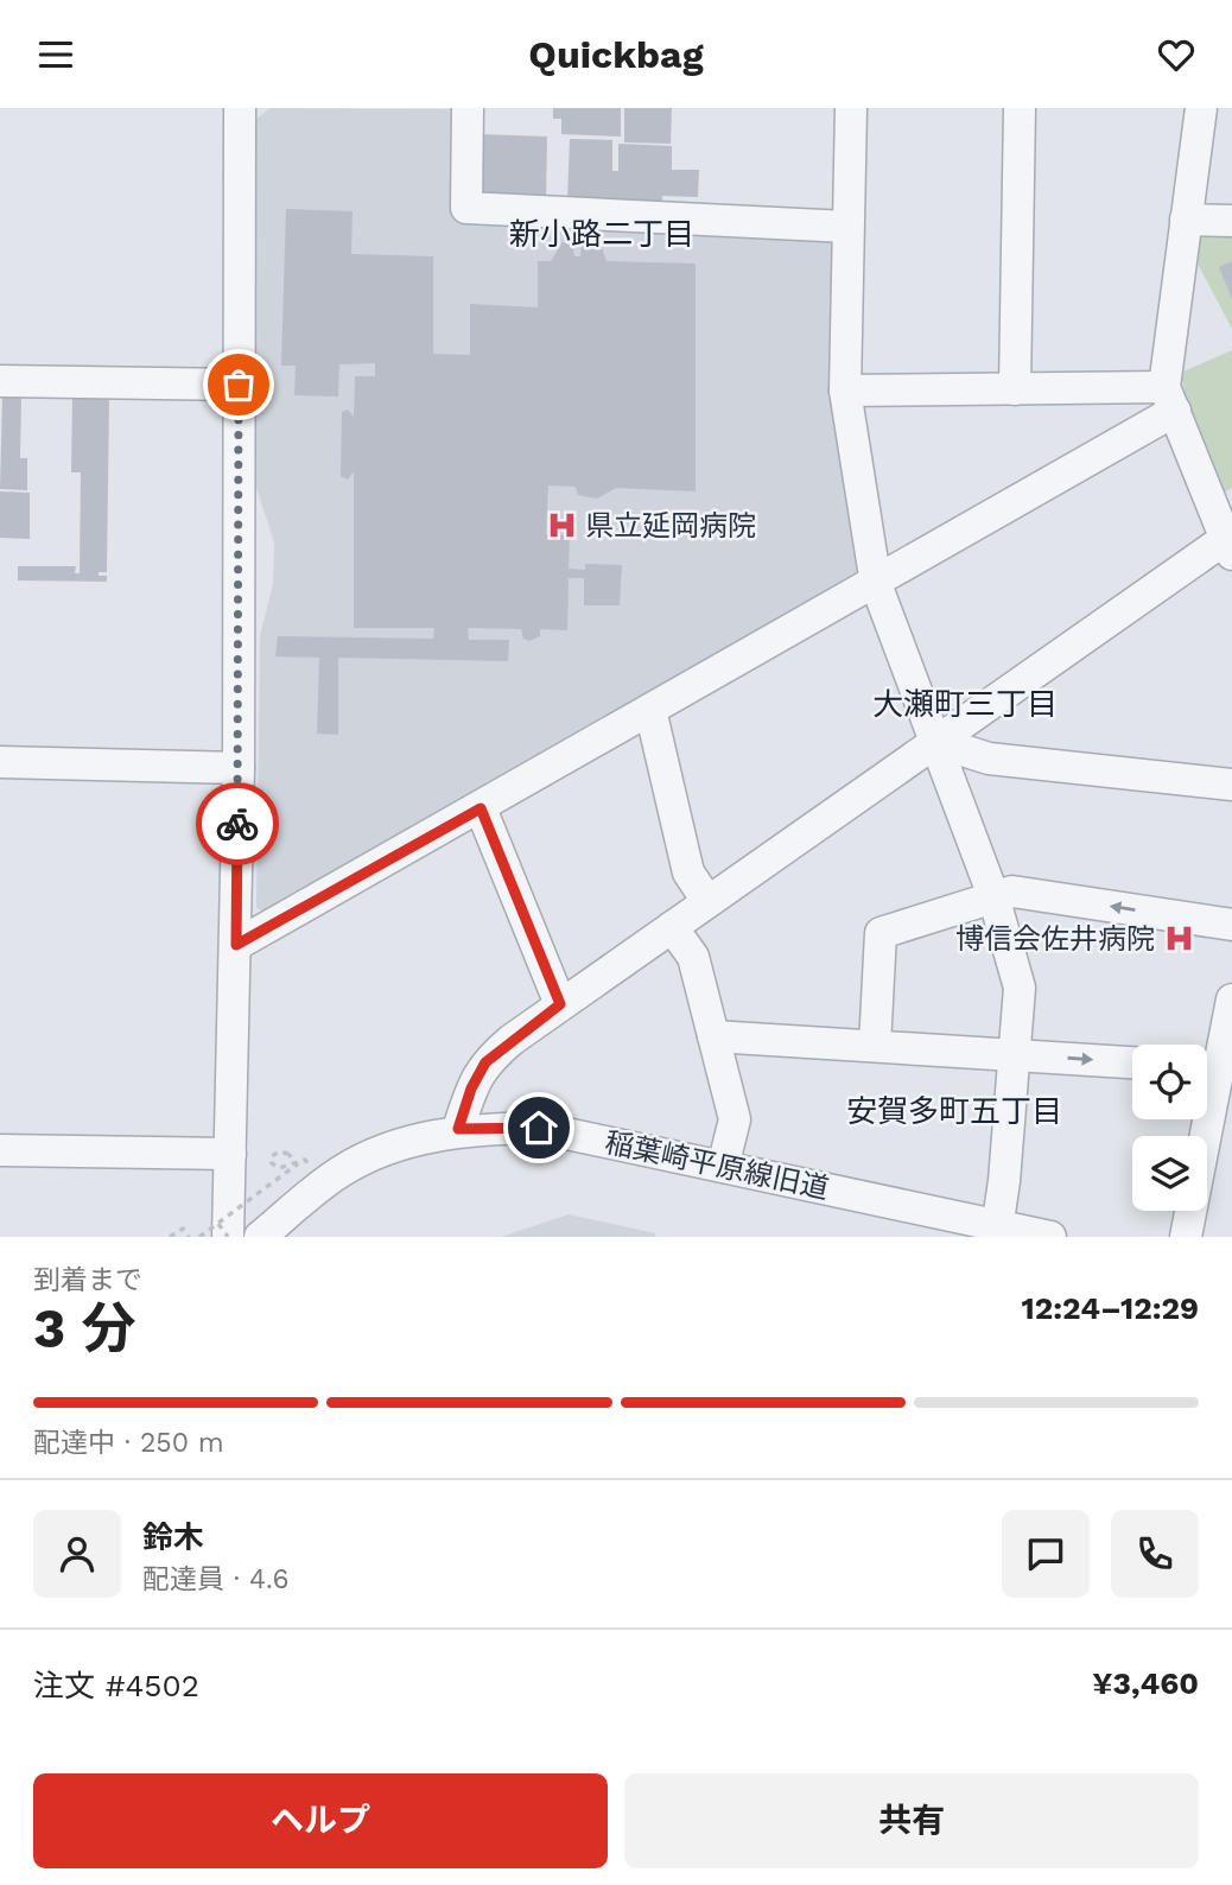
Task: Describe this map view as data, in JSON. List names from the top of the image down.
{
  "streets": {
    "street": ["稲葉崎平原線旧道"]
  },
  "districts": ["新小路二丁目", "大瀬町三丁目", "安賀多町五丁目"],
  "places": {
    "hospital": ["県立延岡病院", "博信会佐井病院"]
  },
  "page": {
    "header": "Quickbag",
    "heading": ["3 分", "到着まで", "12:24–12:29"],
    "panel": [
      "鈴木",
      "配達員 · 4.6",
      "注文 #4502",
      "¥3,460"
    ],
    "bar": "配達中 · 250 m",
    "buttons": ["ヘルプ", "共有"]
  }
}
